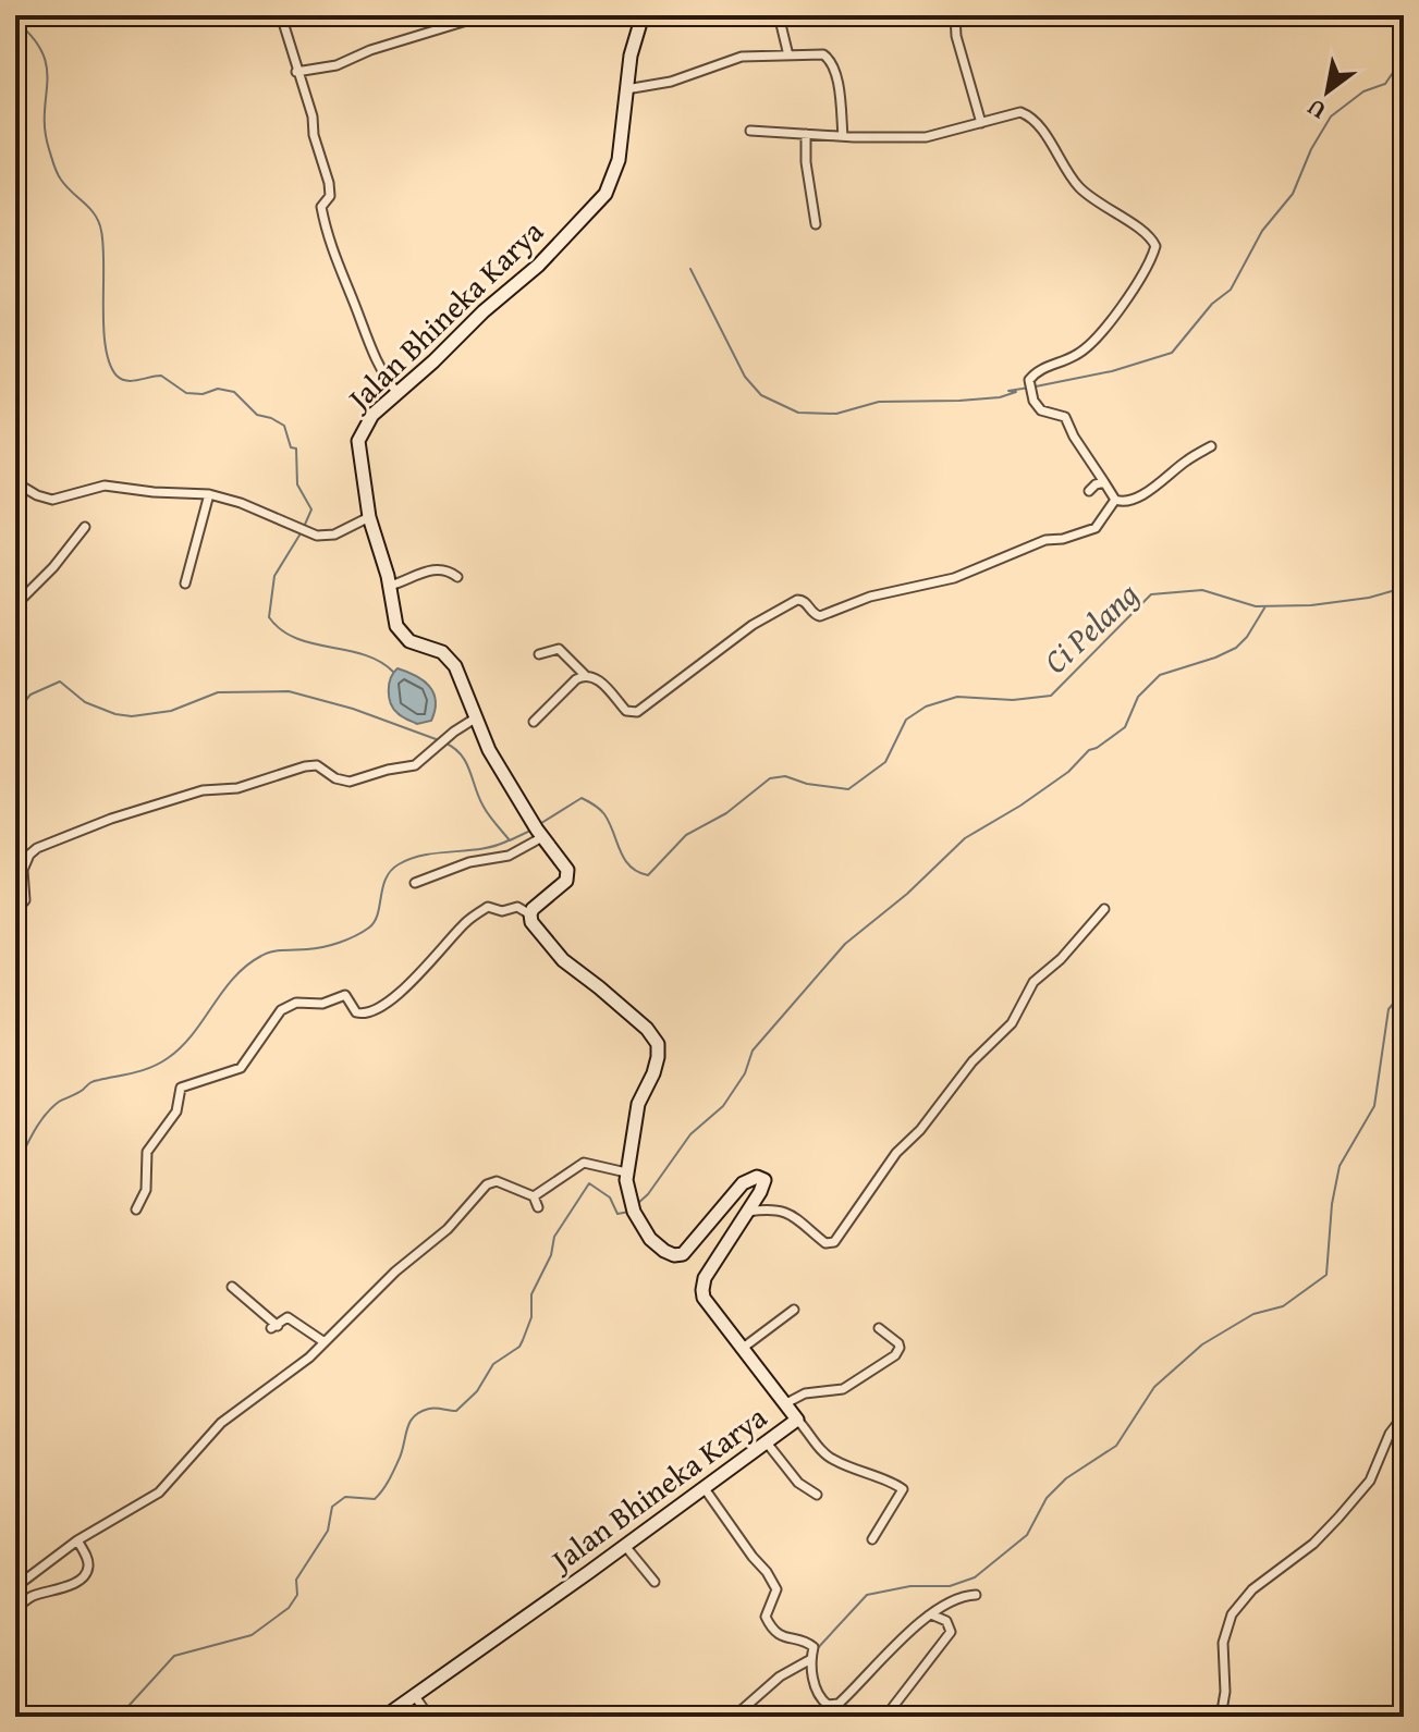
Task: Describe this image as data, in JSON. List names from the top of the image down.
{
  "streets": {
    "street": ["Jalan Bhineka Karya"]
  },
  "water": ["Ci Pelang"],
  "north": "bottom left"
}
